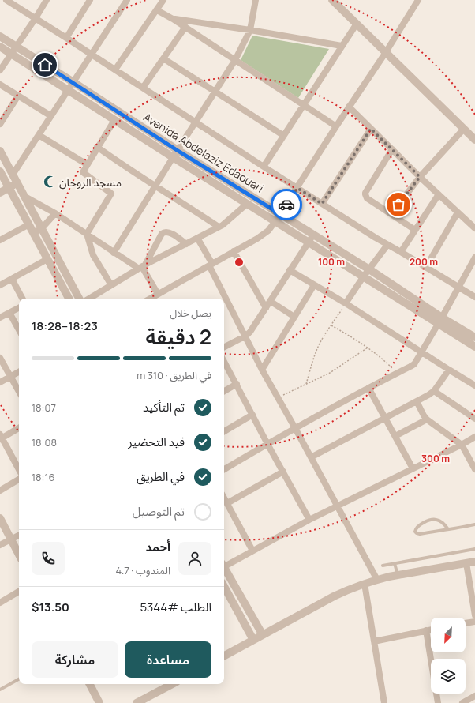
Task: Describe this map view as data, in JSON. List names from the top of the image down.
{
  "streets": {
    "street": ["Avenida Abdelaziz Edaouari"]
  },
  "places": {
    "mosque": ["مسجد الروحان"]
  },
  "north": "bottom left",
  "page": {
    "heading": ["2 دقيقة", "يصل خلال", "18:23–18:28"],
    "panel": [
      "أحمد",
      "المندوب · 4.7",
      "الطلب #5344",
      "$13.50"
    ],
    "bar": "في الطريق · 310 m",
    "list": [
      ["تم التأكيد", "18:07"],
      ["قيد التحضير", "18:08"],
      ["في الطريق", "18:16"],
      "تم التوصيل"
    ],
    "buttons": ["مساعدة", "مشاركة"]
  },
  "rings": ["100 m", "200 m", "300 m"]
}
